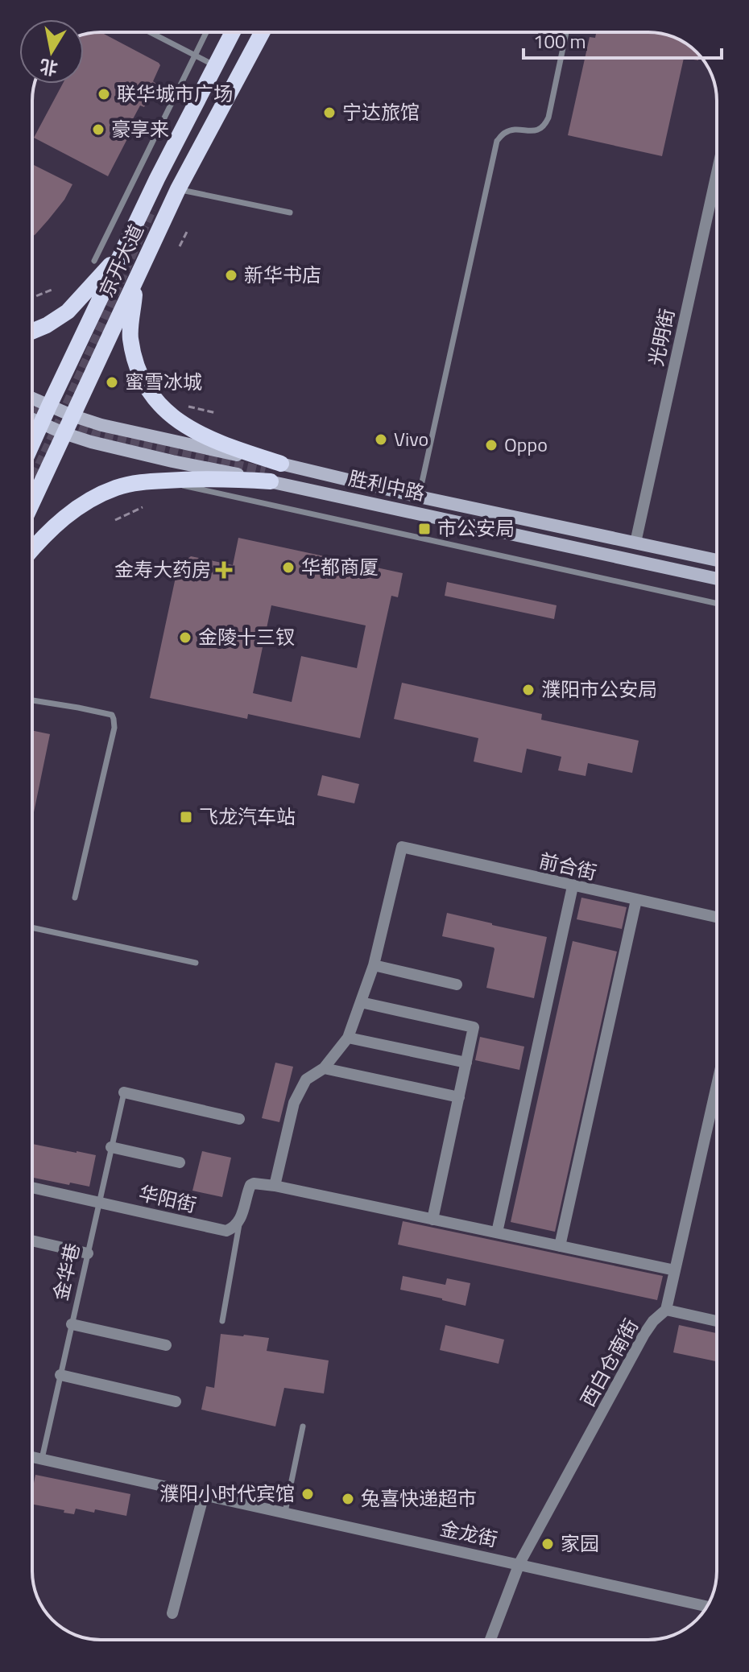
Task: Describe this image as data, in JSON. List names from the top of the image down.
{
  "streets": {
    "main road": ["京开大道", "胜利中路"],
    "street": [
      "光明街",
      "前合街",
      "华阳街",
      "西白仓南街",
      "金龙街"
    ],
    "lane": ["金华巷"]
  },
  "crossings": [
    ["京开大道", "胜利中路"],
    ["光明街", "胜利中路"],
    ["华阳街", "金华巷"],
    ["金华巷", "金龙街"],
    ["西白仓南街", "金龙街"]
  ],
  "places": {
    "other": [
      "联华城市广场",
      "宁达旅馆",
      "豪享来",
      "新华书店",
      "蜜雪冰城",
      "Vivo",
      "Oppo",
      "华都商厦",
      "金陵十三钗",
      "濮阳市公安局",
      "濮阳小时代宾馆",
      "兔喜快递超市",
      "家园"
    ],
    "transit": ["市公安局", "飞龙汽车站"],
    "health": ["金寿大药房"]
  },
  "scale_bar": "100 m",
  "north": "bottom"
}
